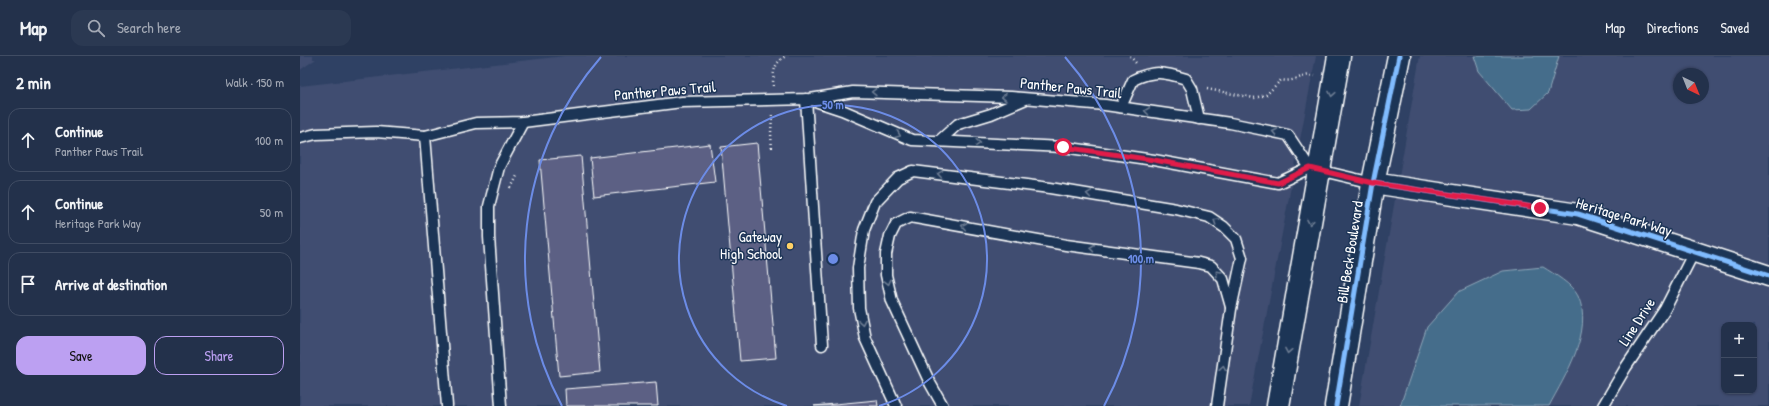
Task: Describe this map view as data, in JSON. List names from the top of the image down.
{
  "streets": {
    "street": ["Heritage Park Way", "Bill Beck Boulevard"],
    "lane": ["Panther Paws Trail", "Line Drive"]
  },
  "crossings": [
    ["Heritage Park Way", "Bill Beck Boulevard"],
    ["Heritage Park Way", "Line Drive"]
  ],
  "places": ["Gateway High School"],
  "north": "bottom right",
  "page": {
    "header": "Map",
    "search": "Search here",
    "nav": ["Map", "Directions", "Saved"],
    "heading": ["2 min", "Walk · 150 m"],
    "list": [
      ["Continue", "Panther Paws Trail", "100 m"],
      ["Continue", "Heritage Park Way", "50 m"],
      "Arrive at destination"
    ],
    "map_buttons": ["+", "−"],
    "buttons": ["Save", "Share"]
  },
  "rings": ["50 m", "100 m"]
}
